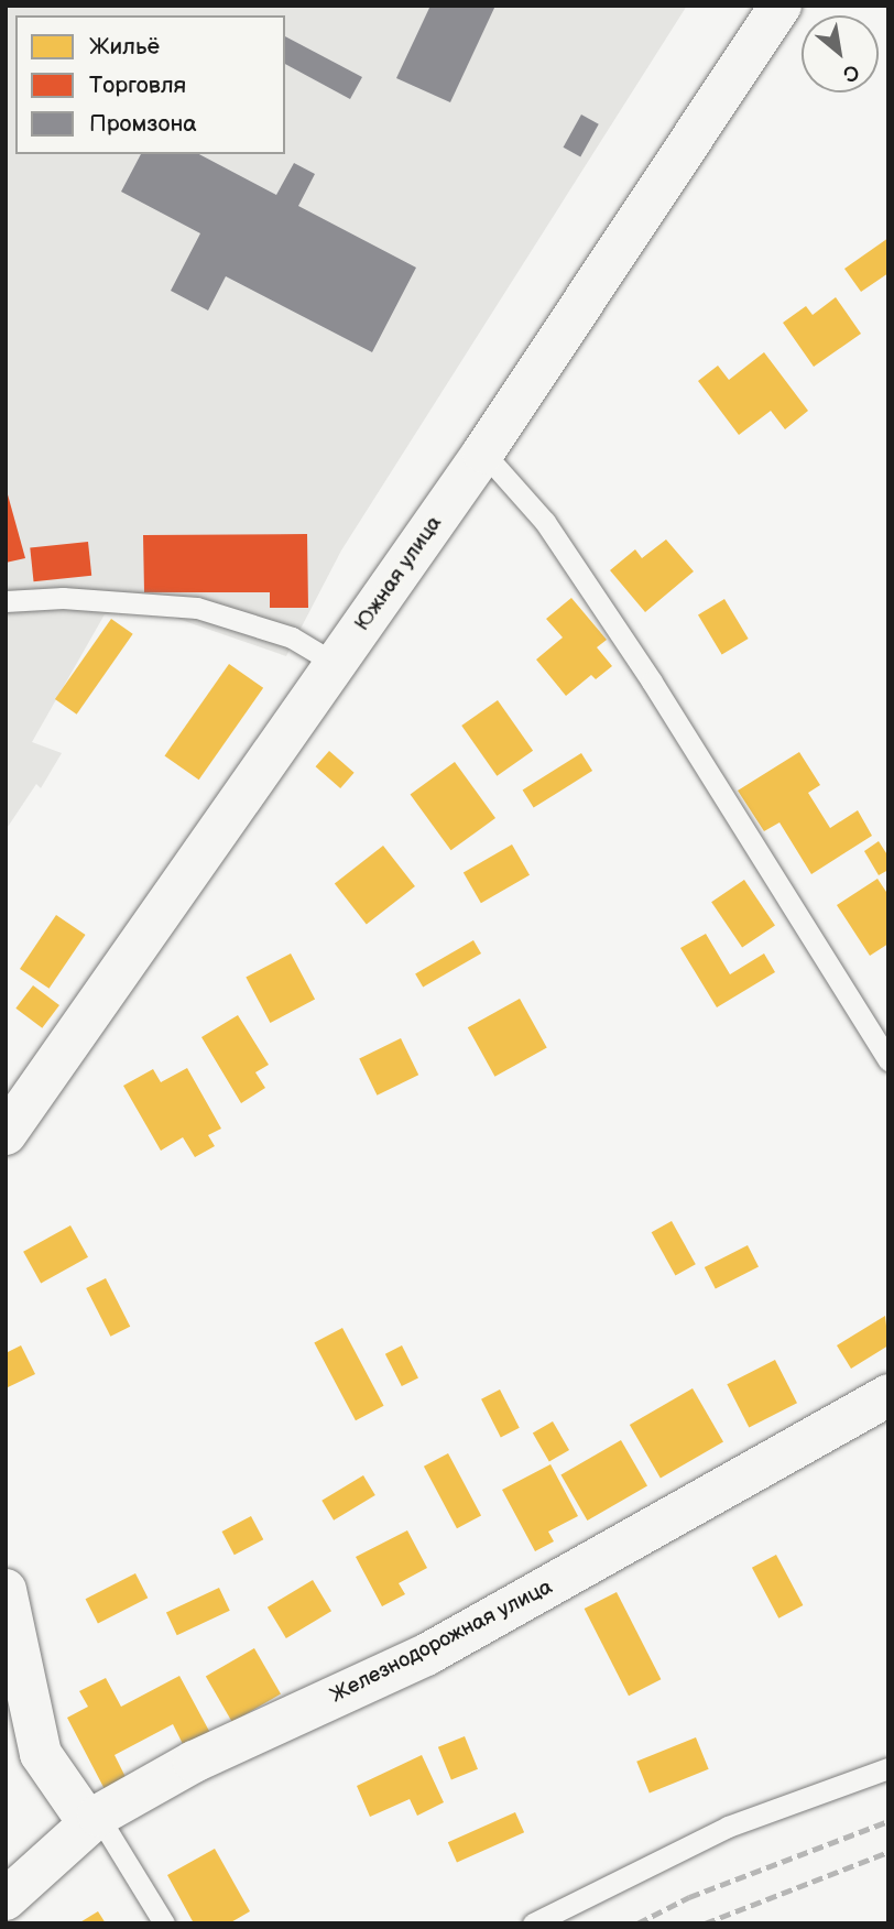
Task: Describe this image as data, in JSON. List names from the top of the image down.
{
  "streets": {
    "street": ["Южная улица", "Железнодорожная улица"]
  },
  "legend": ["Жильё", "Торговля", "Промзона"],
  "north": "bottom right"
}
